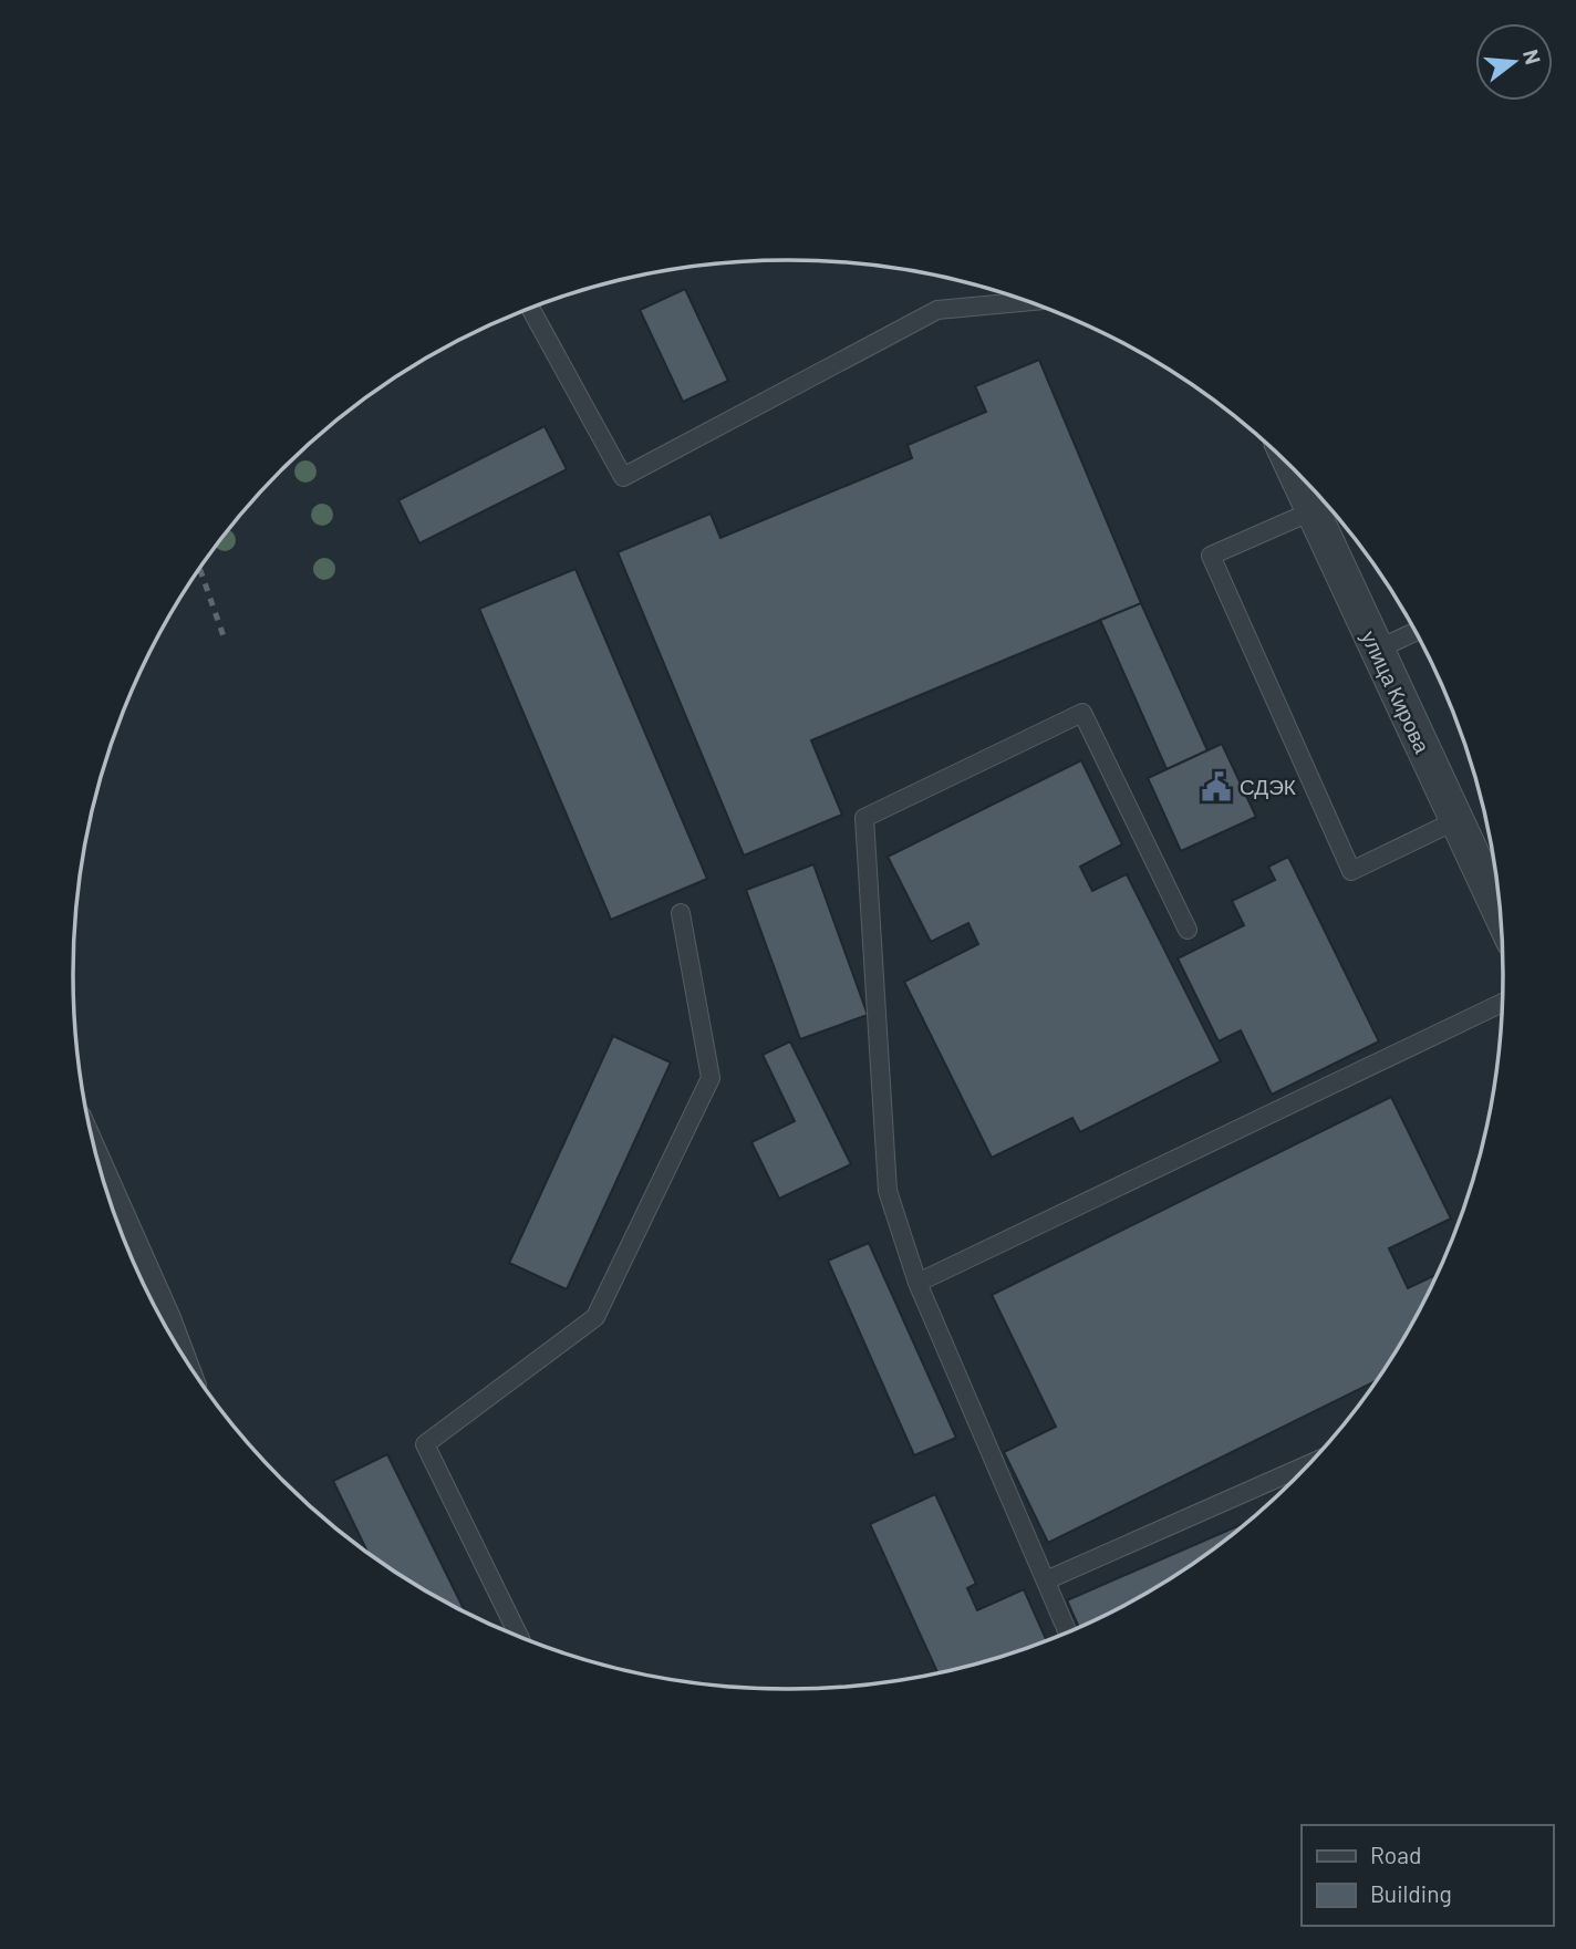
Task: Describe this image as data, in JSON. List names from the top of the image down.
{
  "streets": {
    "street": ["улица Кирова"]
  },
  "places": {
    "public building": ["СДЭК"]
  },
  "legend": ["Road", "Building"],
  "north": "right"
}
